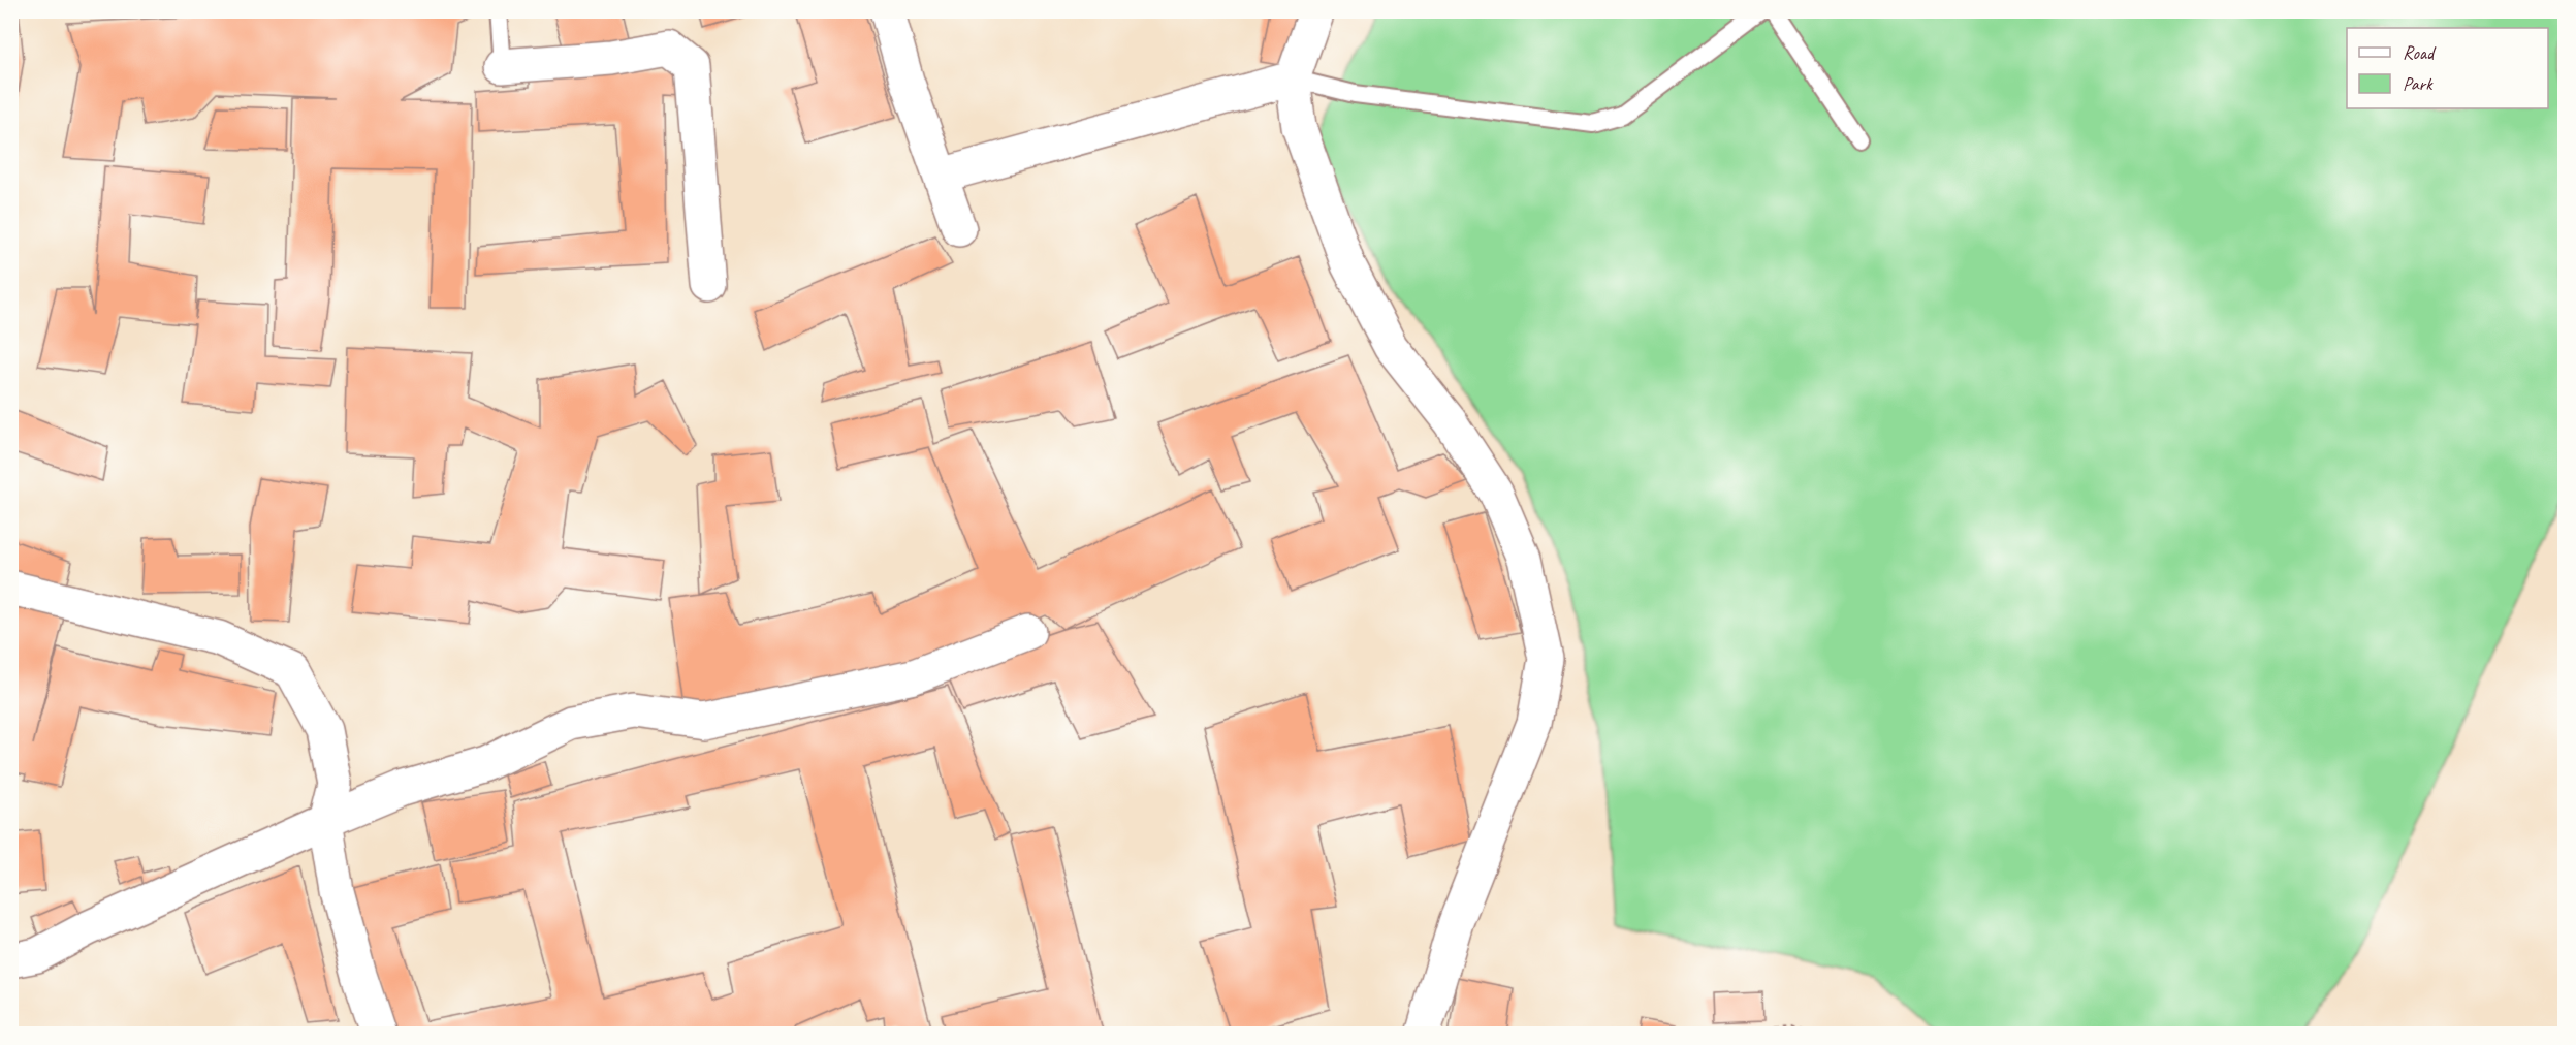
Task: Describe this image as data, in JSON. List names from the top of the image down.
{
  "legend": ["Road", "Park"]
}
